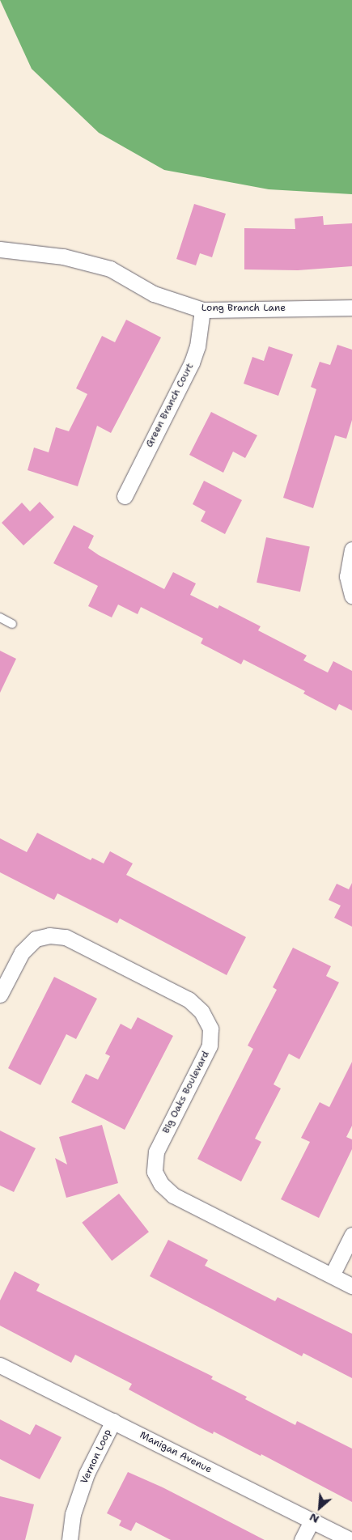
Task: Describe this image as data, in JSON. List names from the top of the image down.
{
  "streets": {
    "street": [
      "Long Branch Lane",
      "Green Branch Court",
      "Big Oaks Boulevard",
      "Manigan Avenue",
      "Vernon Loop"
    ]
  },
  "crossings": [
    ["Long Branch Lane", "Green Branch Court"],
    ["Manigan Avenue", "Vernon Loop"]
  ],
  "north": "bottom left"
}
